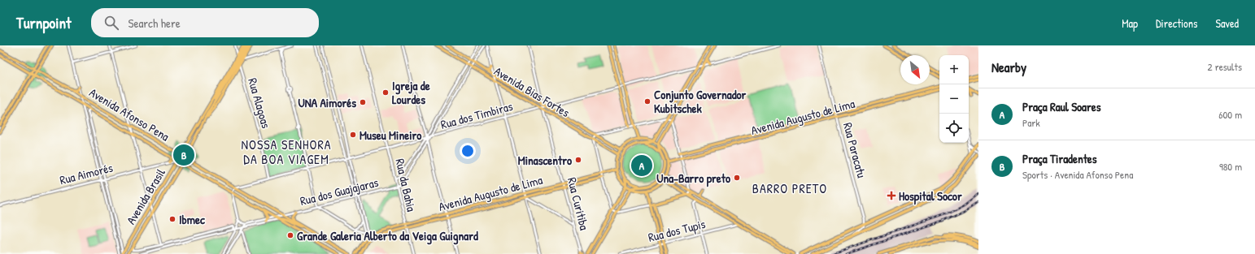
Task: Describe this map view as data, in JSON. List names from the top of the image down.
{
  "streets": {
    "main road": [
      "Avenida Bias Fortes",
      "Avenida Afonso Pena",
      "Avenida Augusto de Lima",
      "Avenida Brasil"
    ],
    "street": [
      "Rua Alagoas",
      "Rua dos Timbiras",
      "Rua Paracatu",
      "Rua Aimorés",
      "Rua da Bahia",
      "Rua dos Guajajaras",
      "Rua Curitiba",
      "Rua dos Tupis"
    ]
  },
  "crossings": [
    ["Avenida Bias Fortes", "Rua dos Timbiras"],
    ["Avenida Bias Fortes", "Rua Curitiba"],
    ["Rua Alagoas", "Rua dos Timbiras"],
    ["Rua Alagoas", "Avenida Brasil"],
    ["Avenida Afonso Pena", "Rua dos Timbiras"],
    ["Avenida Afonso Pena", "Rua Aimorés"],
    ["Avenida Afonso Pena", "Rua dos Guajajaras"],
    ["Avenida Afonso Pena", "Avenida Brasil"],
    ["Rua dos Timbiras", "Rua da Bahia"],
    ["Rua dos Timbiras", "Rua Curitiba"],
    ["Avenida Augusto de Lima", "Rua Paracatu"],
    ["Avenida Augusto de Lima", "Rua da Bahia"],
    ["Avenida Augusto de Lima", "Rua Curitiba"],
    ["Rua Aimorés", "Avenida Brasil"],
    ["Rua da Bahia", "Rua dos Guajajaras"]
  ],
  "districts": ["NOSSA SENHORA DA BOA VIAGEM", "BARRO PRETO"],
  "places": {
    "other": [
      "Igreja de Lourdes",
      "Conjunto Governador Kubitschek",
      "UNA Aimorés",
      "Museu Mineiro",
      "Minascentro",
      "Una-Barro preto",
      "Ibmec",
      "Grande Galeria Alberto da Veiga Guignard"
    ],
    "health": ["Hospital Socor"]
  },
  "north": "bottom right",
  "page": {
    "header": "Turnpoint",
    "search": "Search here",
    "nav": ["Map", "Directions", "Saved"],
    "heading": ["Nearby", "2 results"],
    "map_buttons": ["+", "−"],
    "list": [
      {
        "mark": "A",
        "name": "Praça Raul Soares",
        "note": "Park",
        "value": "600 m"
      },
      {
        "mark": "B",
        "name": "Praça Tiradentes",
        "note": "Sports · Avenida Afonso Pena",
        "value": "980 m"
      }
    ],
    "pins": ["B", "A"]
  }
}
